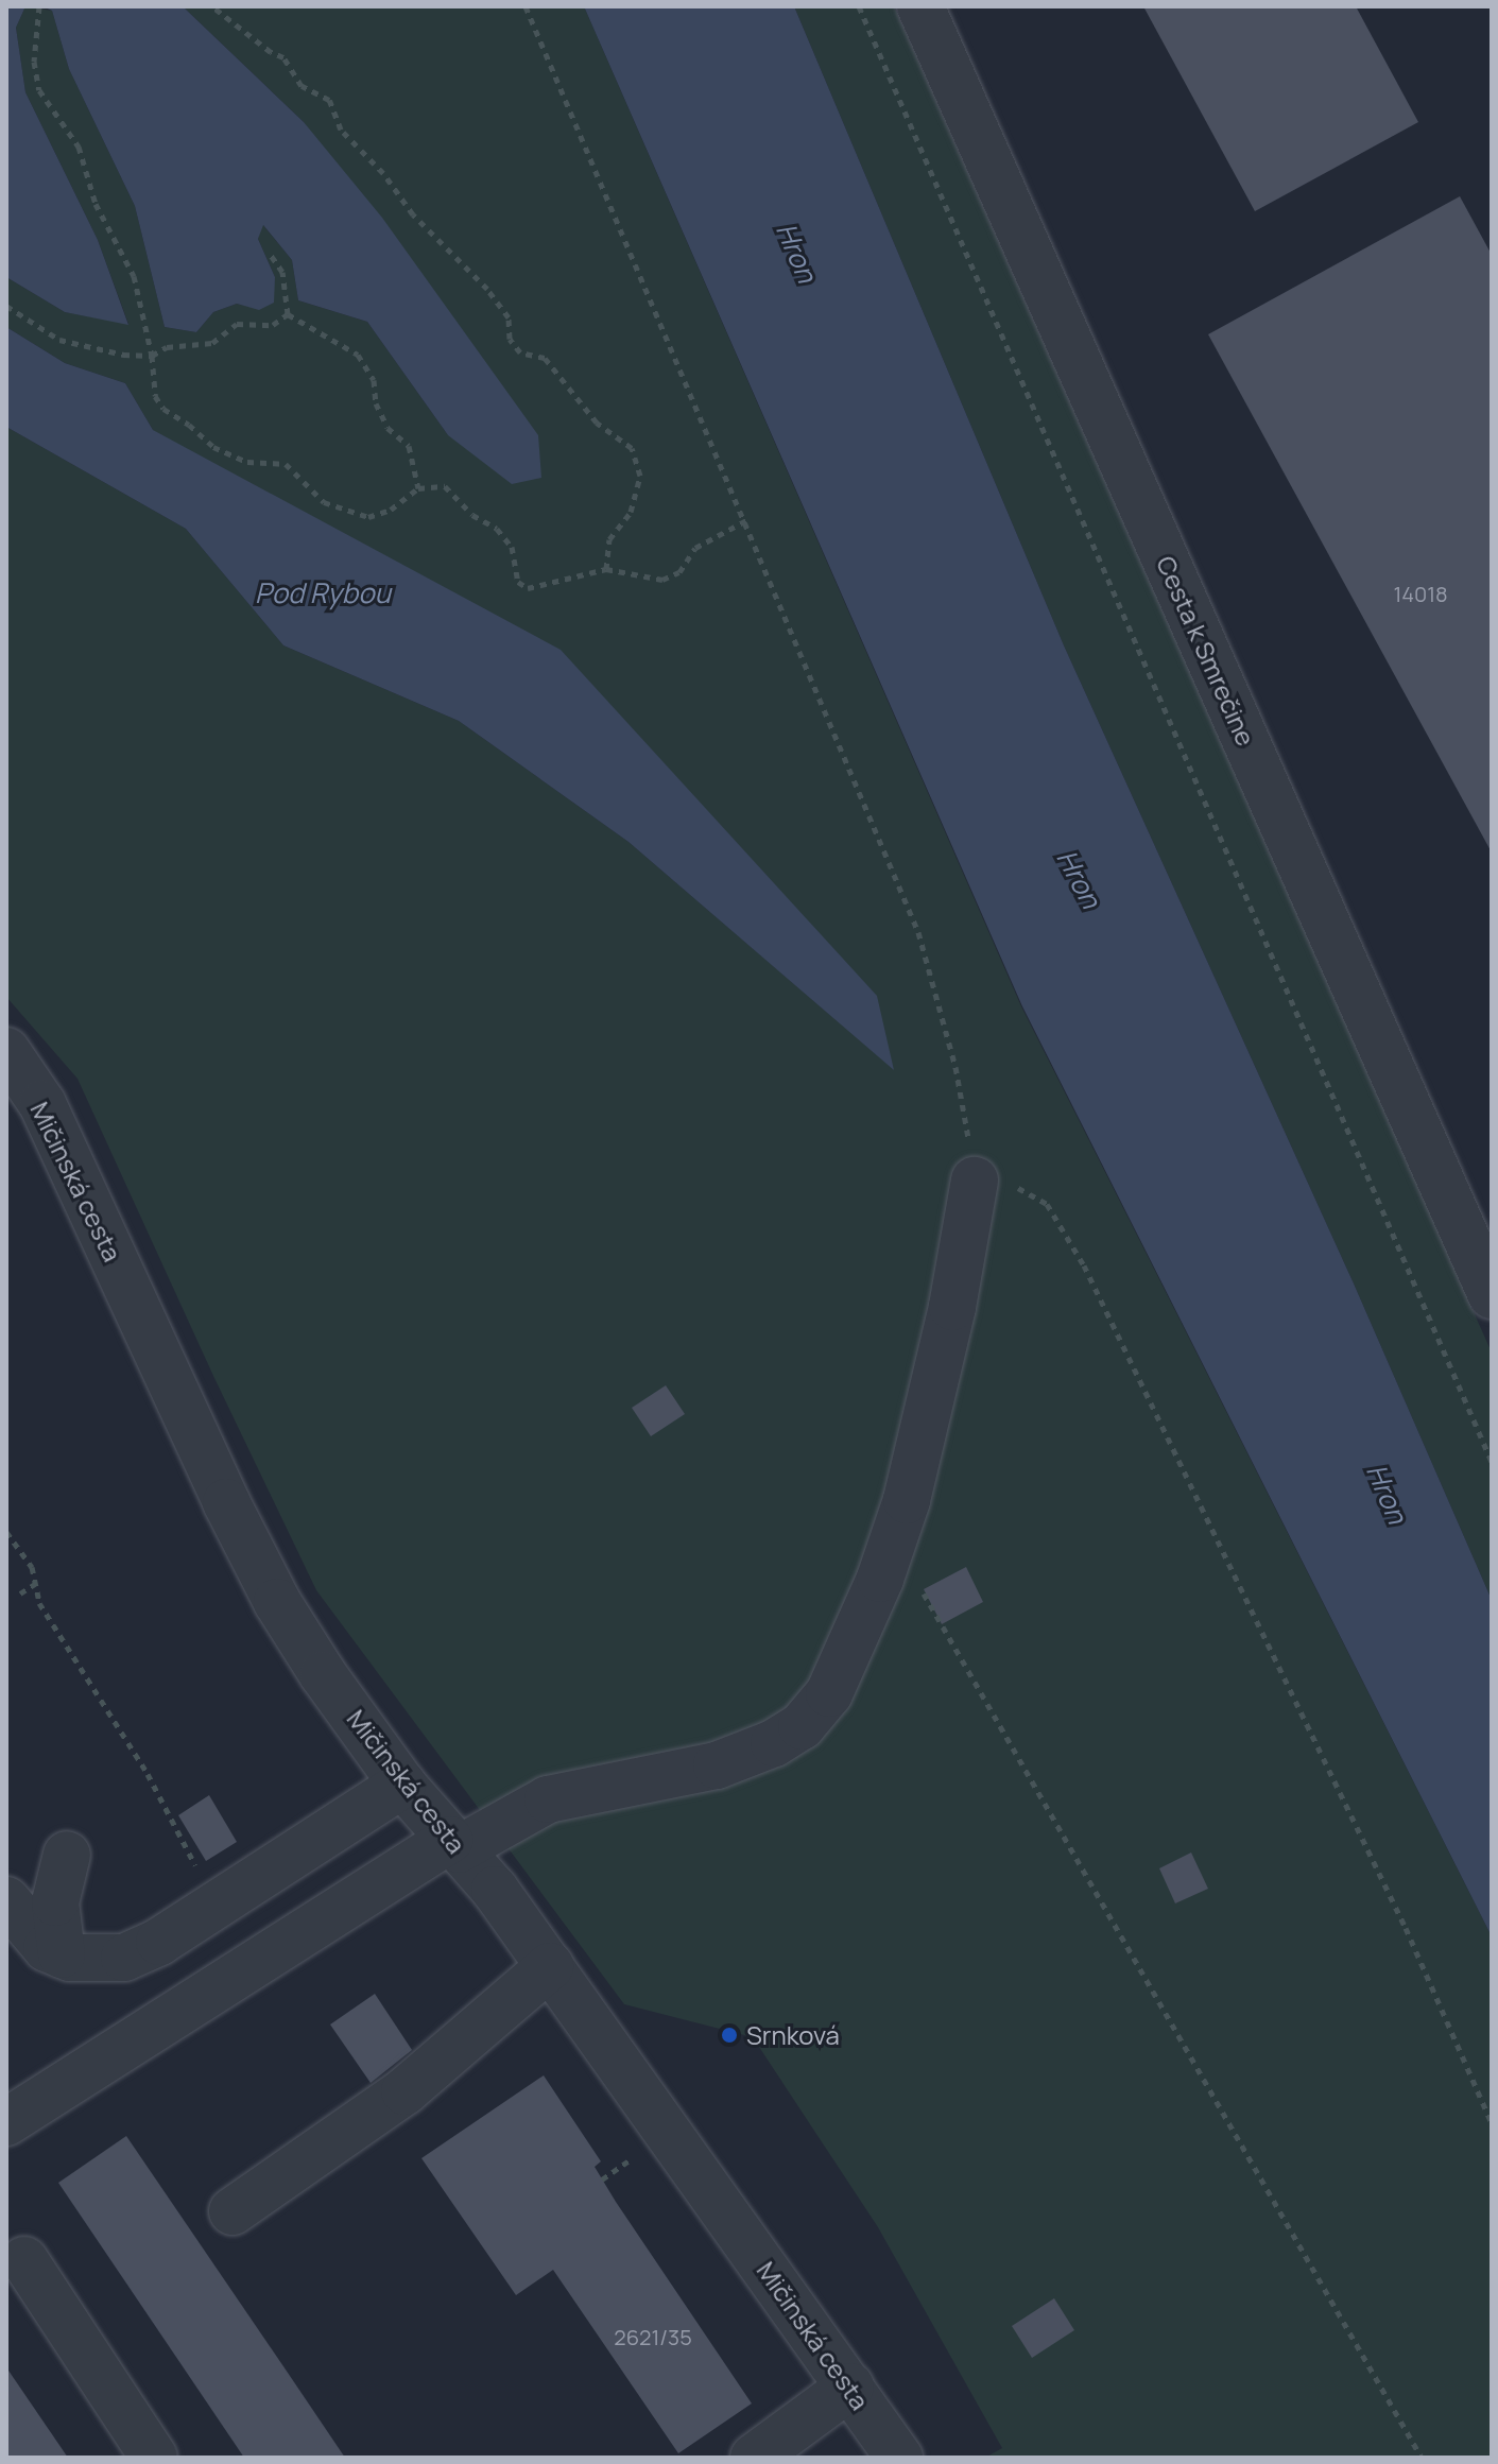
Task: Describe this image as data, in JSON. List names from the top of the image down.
{
  "streets": {
    "street": ["Cesta k Smrečine", "Mičinská cesta"]
  },
  "water": ["Hron", "Pod Rybou"],
  "places": ["Srnková"],
  "house_numbers": ["14018", "2621/35"]
}
